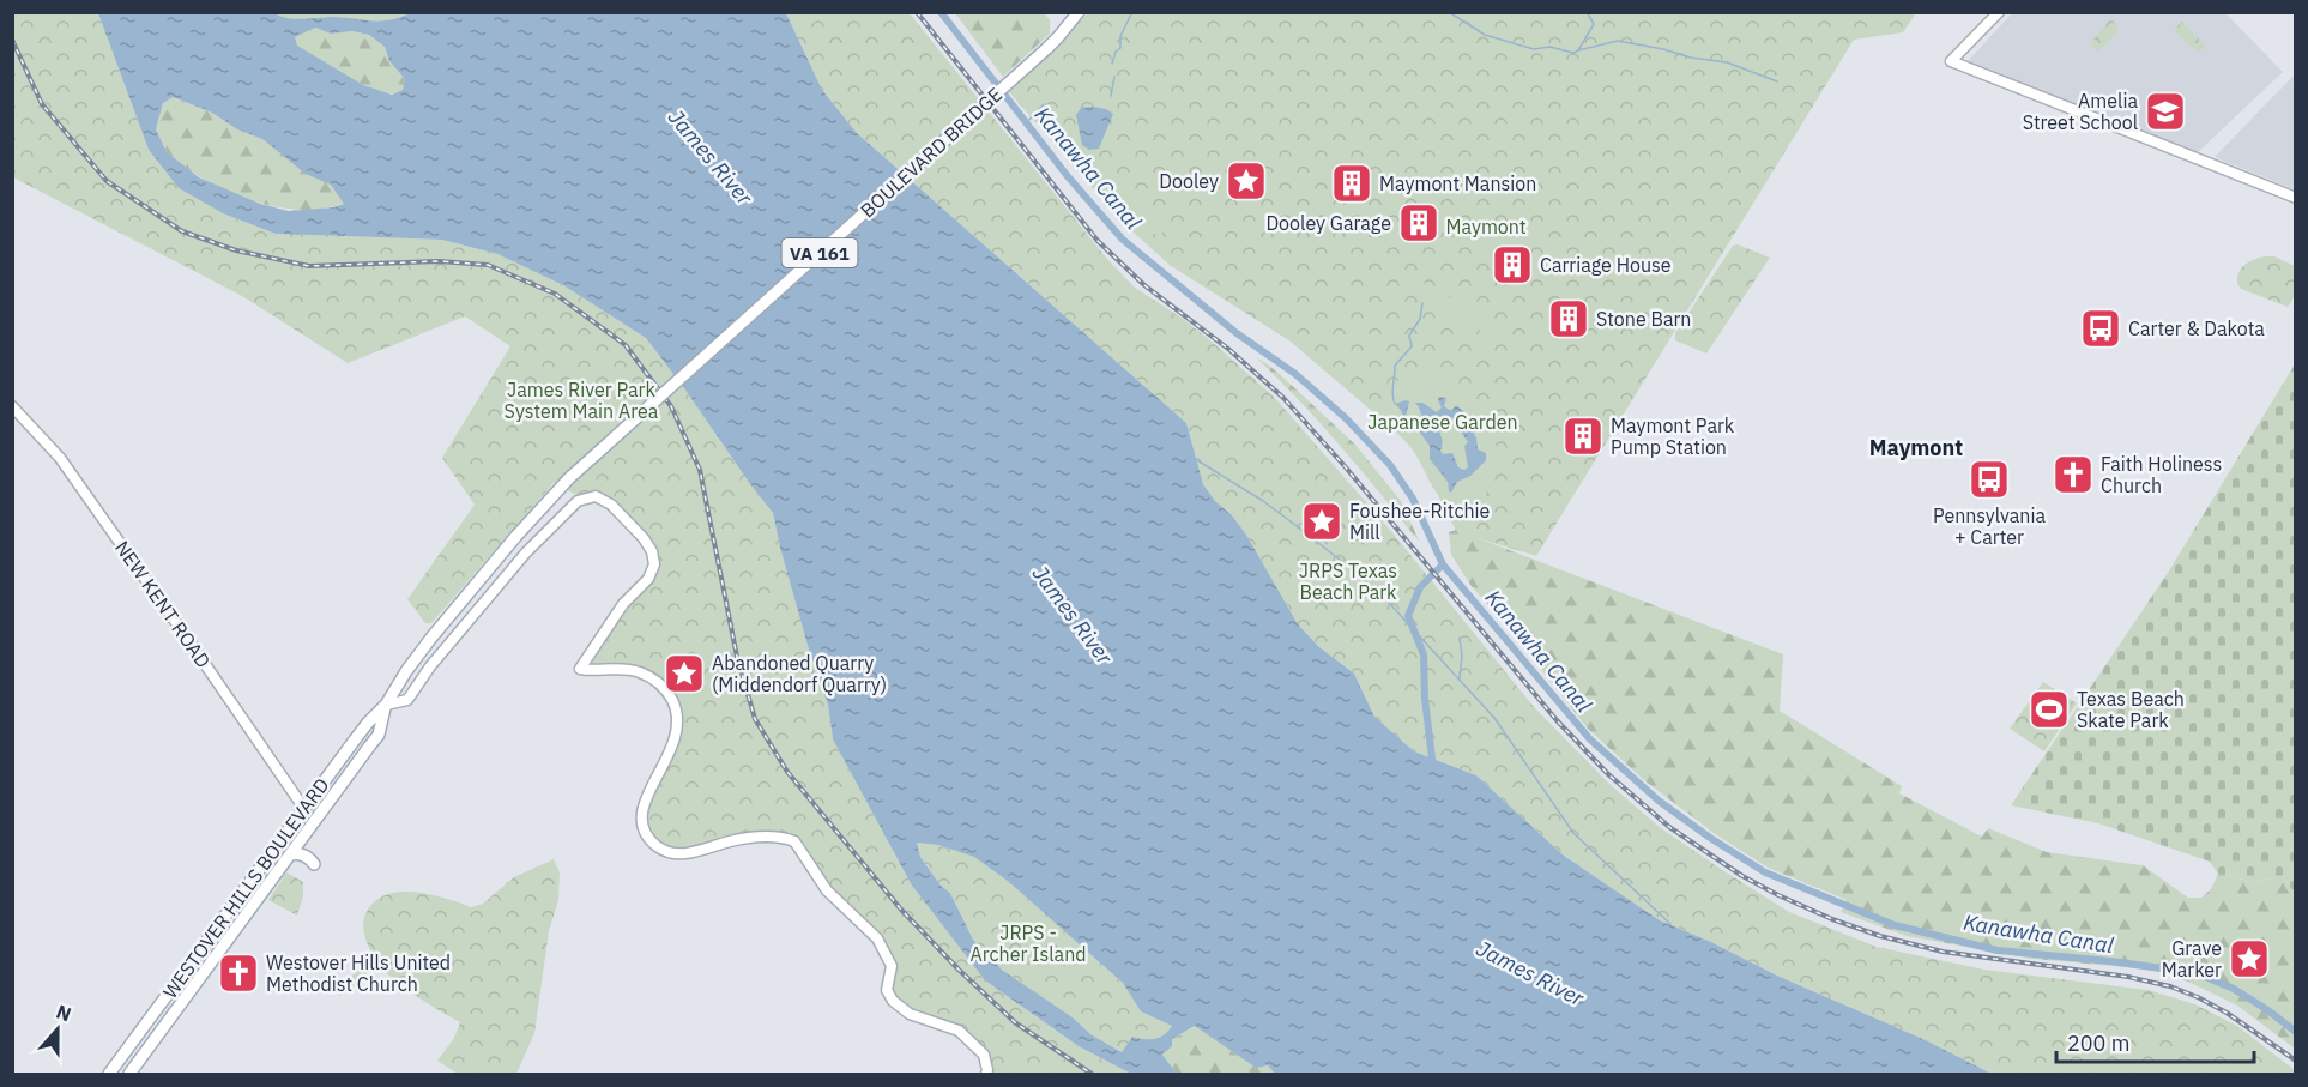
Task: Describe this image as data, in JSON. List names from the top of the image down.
{
  "streets": {
    "main road": ["BOULEVARD BRIDGE", "VA 161", "WESTOVER HILLS BOULEVARD"],
    "street": ["NEW KENT ROAD"]
  },
  "crossings": [
    ["BOULEVARD BRIDGE", "WESTOVER HILLS BOULEVARD"],
    ["NEW KENT ROAD", "WESTOVER HILLS BOULEVARD"]
  ],
  "districts": ["Maymont"],
  "water": ["James River", "Kanawha Canal"],
  "parks": [
    "Maymont",
    "James River Park System Main Area",
    "Japanese Garden",
    "JRPS Texas Beach Park",
    "JRPS - Archer Island"
  ],
  "places": {
    "school or university": ["Amelia Street School"],
    "place": [
      "Dooley",
      "Foushee-Ritchie Mill",
      "Abandoned Quarry (Middendorf Quarry)",
      "Grave Marker"
    ],
    "building": [
      "Maymont Mansion",
      "Dooley Garage",
      "Carriage House",
      "Stone Barn",
      "Maymont Park Pump Station"
    ],
    "bus stop": ["Carter & Dakota", "Pennsylvania + Carter"],
    "church": ["Faith Holiness Church", "Westover Hills United Methodist Church"],
    "sports": ["Texas Beach Skate Park"]
  },
  "scale_bar": "200 m",
  "north": "top"
}
